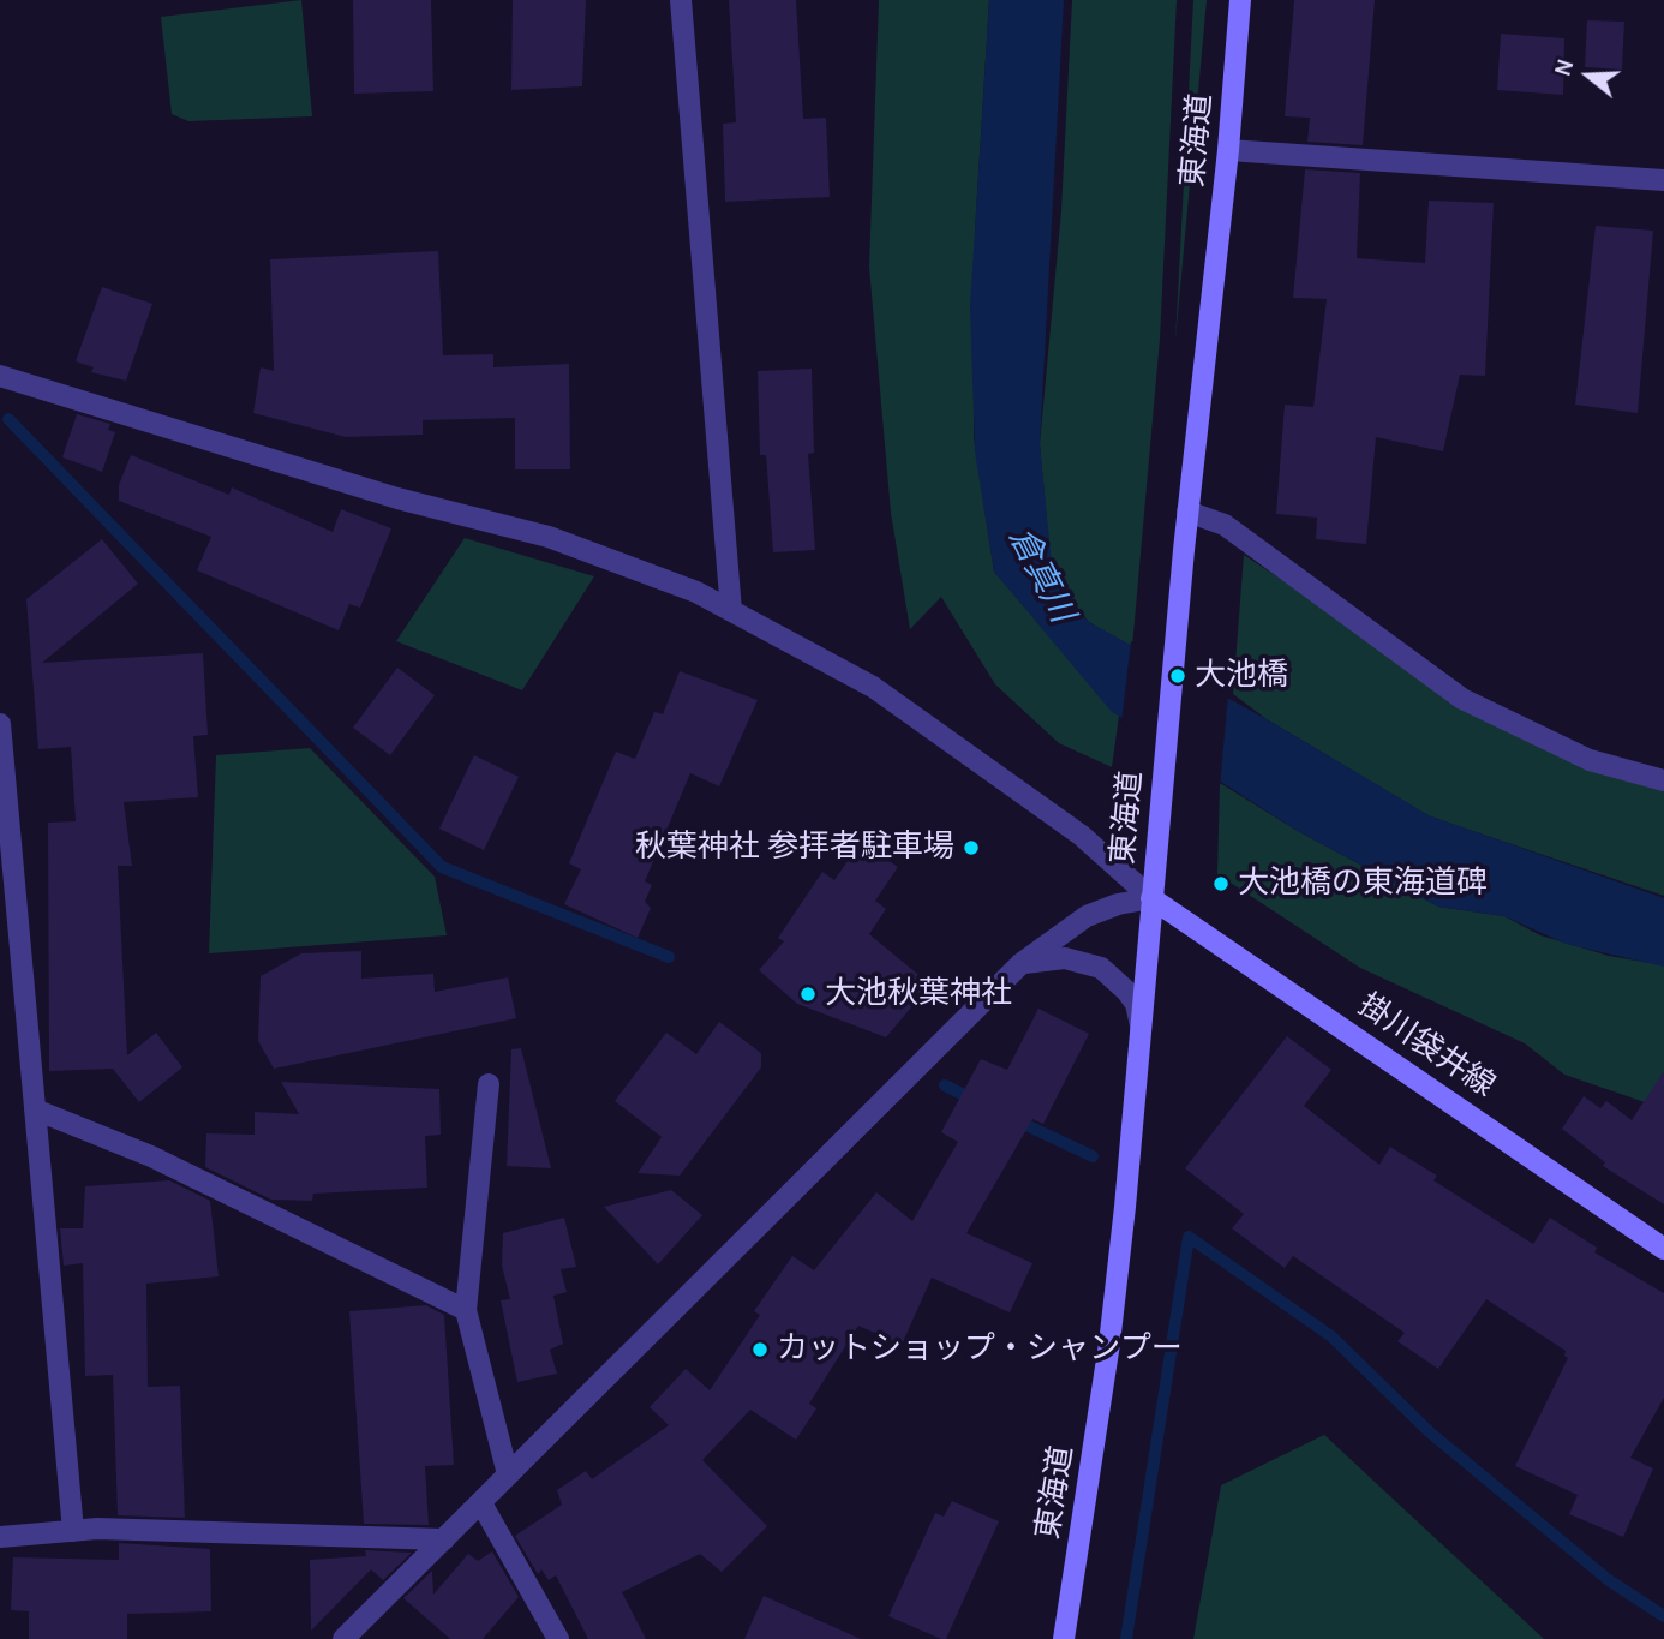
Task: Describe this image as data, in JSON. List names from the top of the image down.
{
  "streets": {
    "main road": ["東海道", "掛川袋井線"]
  },
  "crossings": [
    ["東海道", "掛川袋井線"]
  ],
  "water": ["倉真川"],
  "places": [
    "大池橋",
    "秋葉神社 参拝者駐車場",
    "大池橋の東海道碑",
    "大池秋葉神社",
    "カットショップ・シャンプー"
  ],
  "north": "left"
}
